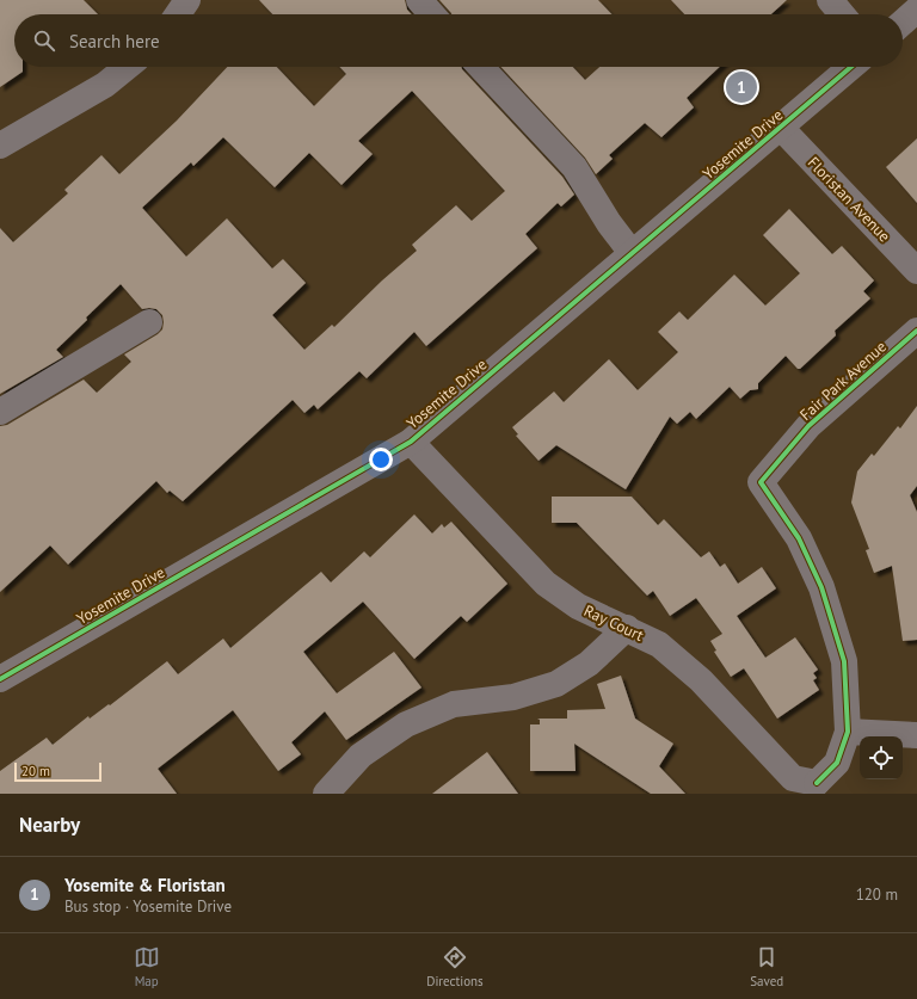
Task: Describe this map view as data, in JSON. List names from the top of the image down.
{
  "streets": {
    "street": [
      "Yosemite Drive",
      "Floristan Avenue",
      "Fair Park Avenue",
      "Ray Court"
    ]
  },
  "crossings": [
    ["Yosemite Drive", "Floristan Avenue"],
    ["Yosemite Drive", "Ray Court"],
    ["Fair Park Avenue", "Ray Court"]
  ],
  "scale_bar": "20 m",
  "page": {
    "search": "Search here",
    "pins": "1",
    "scale": "20 m",
    "heading": "Nearby",
    "list": [
      {
        "mark": "1",
        "name": "Yosemite & Floristan",
        "note": "Bus stop · Yosemite Drive",
        "value": "120 m"
      }
    ],
    "nav": ["Map", "Directions", "Saved"]
  }
}
